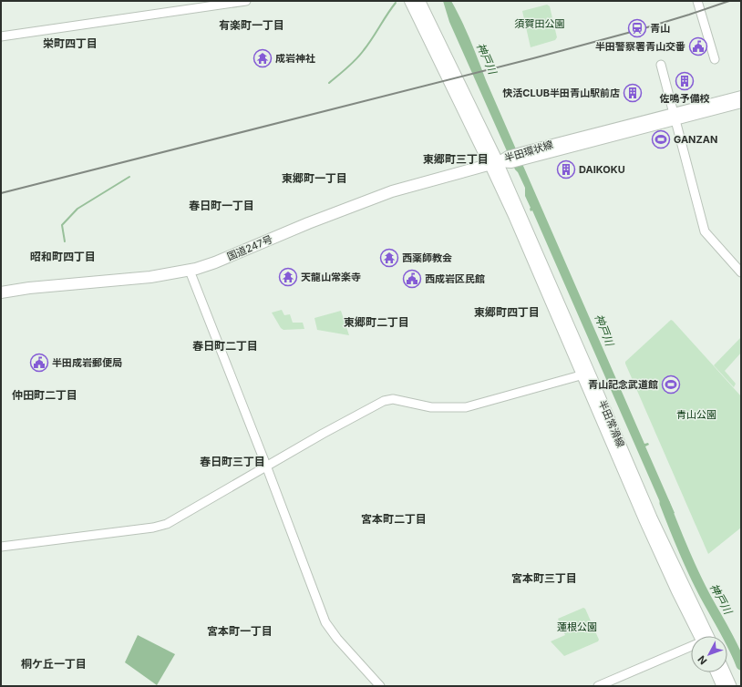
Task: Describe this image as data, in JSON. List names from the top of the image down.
{
  "streets": {
    "highway": ["国道247号"],
    "main road": ["半田環状線", "半田常滑線"]
  },
  "crossings": [
    ["半田環状線", "国道247号"],
    ["半田環状線", "半田常滑線"],
    ["国道247号", "半田常滑線"]
  ],
  "districts": [
    "有楽町一丁目",
    "栄町四丁目",
    "東郷町三丁目",
    "東郷町一丁目",
    "春日町一丁目",
    "昭和町四丁目",
    "東郷町四丁目",
    "東郷町二丁目",
    "春日町二丁目",
    "仲田町二丁目",
    "春日町三丁目",
    "宮本町二丁目",
    "宮本町三丁目",
    "宮本町一丁目",
    "桐ケ丘一丁目"
  ],
  "water": ["神戸川"],
  "parks": ["須賀田公園", "青山公園", "蓮根公園"],
  "places": {
    "station": ["青山"],
    "public building": ["半田警察署青山交番", "西成岩区民館", "半田成岩郵便局"],
    "temple": ["成岩神社", "西薬師教会", "天龍山常楽寺"],
    "building": ["佐鳴予備校", "快活CLUB半田青山駅前店", "DAIKOKU"],
    "sports": ["GANZAN", "青山記念武道館"]
  },
  "north": "bottom left"
}
